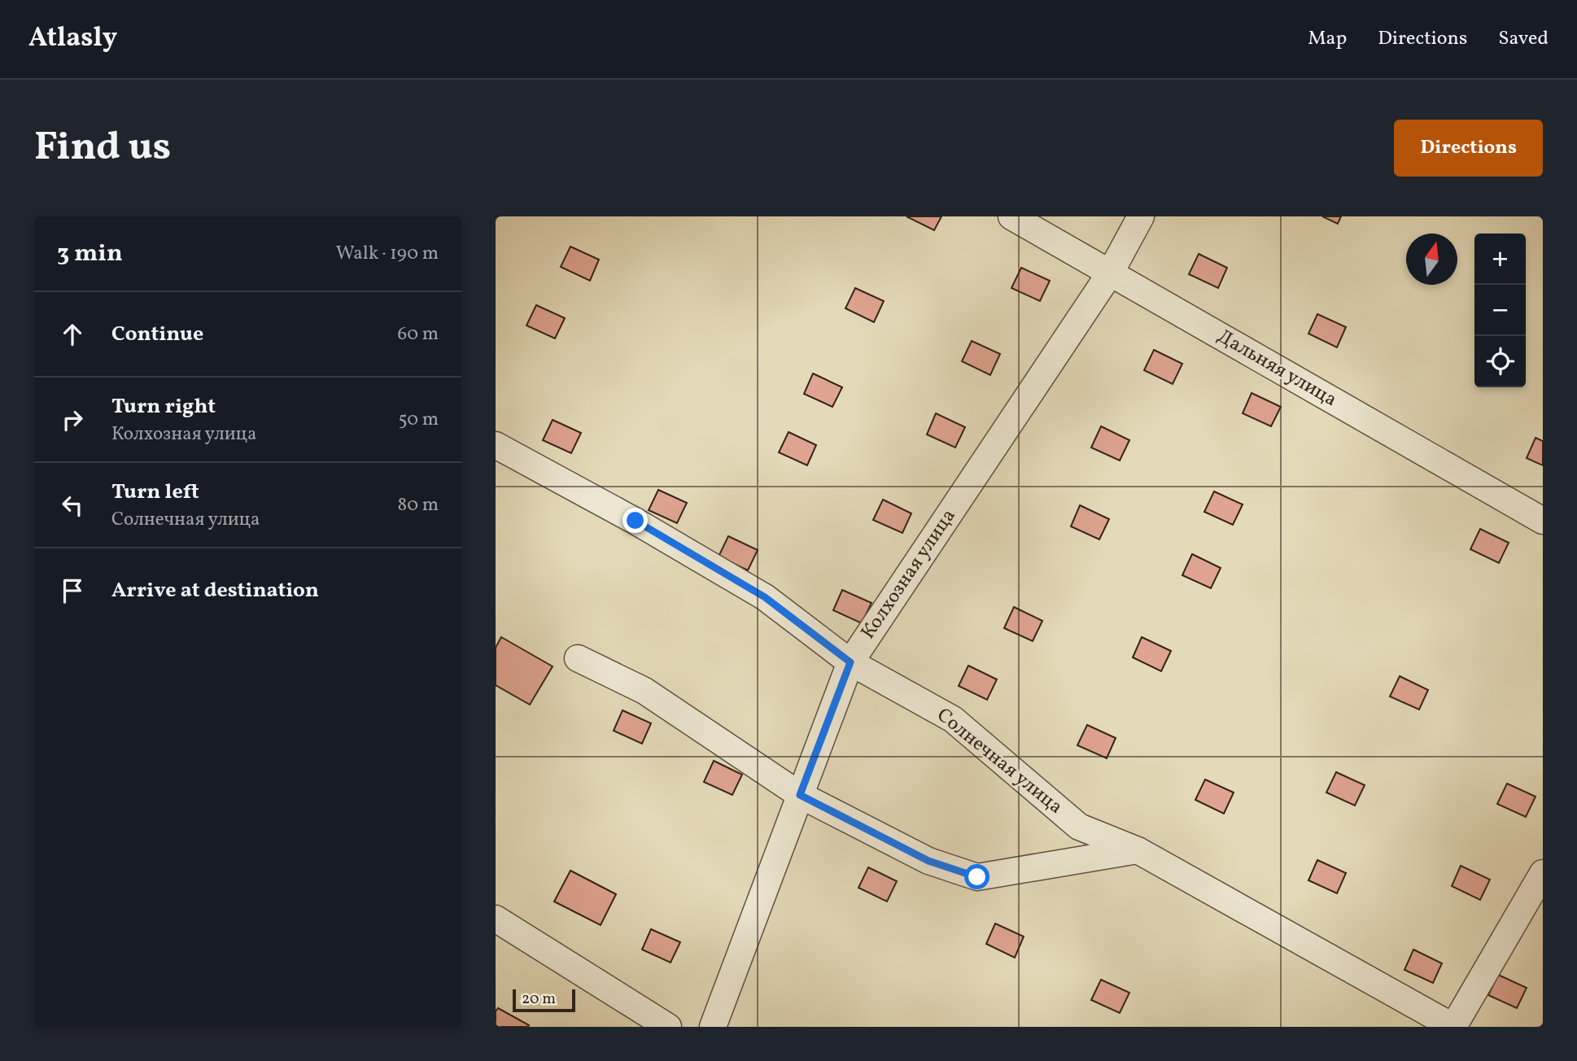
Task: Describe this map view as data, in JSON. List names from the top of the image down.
{
  "streets": {
    "street": ["Дальняя улица", "Колхозная улица", "Солнечная улица"]
  },
  "crossings": [
    ["Дальняя улица", "Колхозная улица"],
    ["Колхозная улица", "Солнечная улица"]
  ],
  "scale_bar": "20 m",
  "north": "top",
  "page": {
    "header": "Atlasly",
    "nav": ["Map", "Directions", "Saved"],
    "buttons": "Directions",
    "title": "Find us",
    "heading": ["3 min", "Walk · 190 m"],
    "map_buttons": ["+", "−"],
    "list": [
      ["Continue", "60 m"],
      ["Turn right", "Колхозная улица", "50 m"],
      ["Turn left", "Солнечная улица", "80 m"],
      "Arrive at destination"
    ],
    "scale": "20 m"
  }
}
